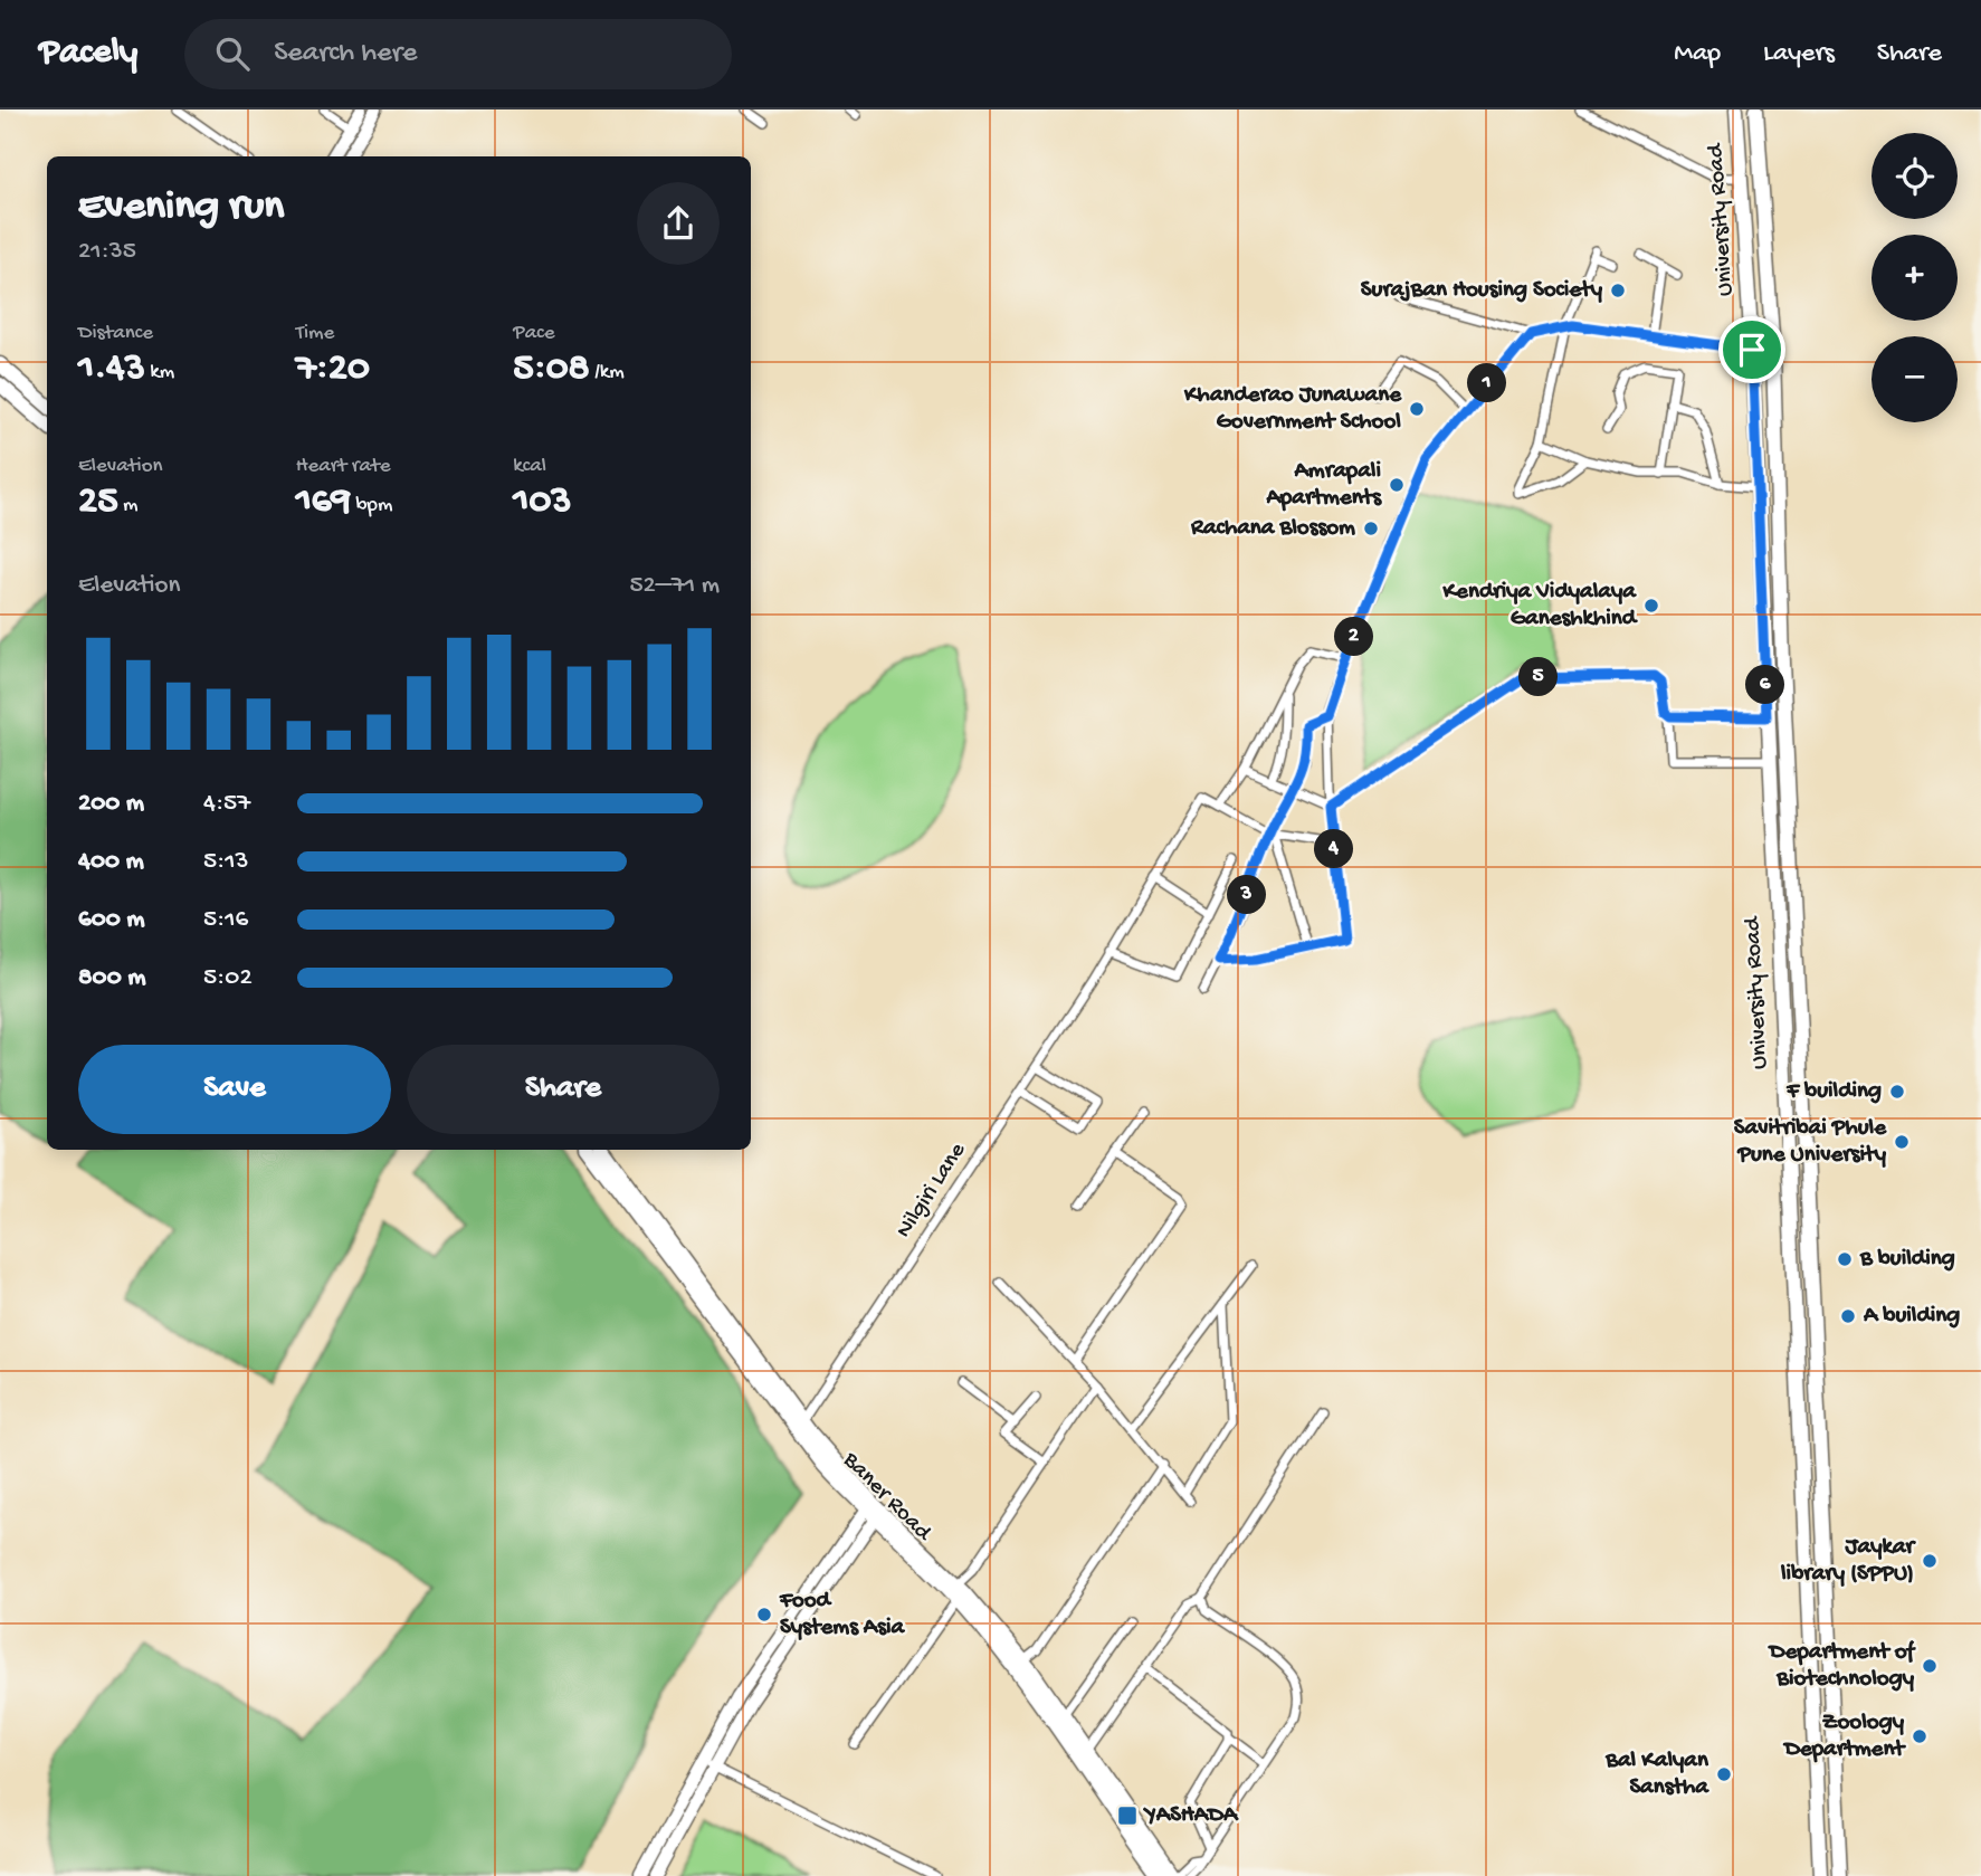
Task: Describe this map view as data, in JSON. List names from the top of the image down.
{
  "streets": {
    "main road": ["University Road", "Baner Road"],
    "street": ["Nilgiri Lane"]
  },
  "crossings": [
    ["Nilgiri Lane", "Baner Road"]
  ],
  "places": {
    "other": [
      "SurajBan Housing Society",
      "Khanderao Junawane Government School",
      "Amrapali Apartments",
      "Rachana Blossom",
      "Kendriya Vidyalaya Ganeshkhind",
      "F building",
      "Savitribai Phule Pune University",
      "B building",
      "A building",
      "Jaykar library (SPPU)",
      "Food Systems Asia",
      "Department of Biotechnology",
      "Zoology Department",
      "Bal Kalyan Sanstha"
    ],
    "transit": ["YASHADA"]
  },
  "page": {
    "header": "Pacely",
    "search": "Search here",
    "nav": ["Map", "Layers", "Share"],
    "map_buttons": ["+", "−"],
    "heading": ["Evening run", "21:35"],
    "stats": [
      ["Distance", "1.43 km"],
      ["Time", "7:20"],
      ["Pace", "5:08 /km"],
      ["Elevation", "25 m"],
      ["Heart rate", "169 bpm"],
      ["kcal", "103"]
    ],
    "pins": [
      "1",
      "2",
      "5",
      "6",
      "4",
      "3"
    ],
    "chart": ["Elevation", "52–71 m"],
    "list": [
      {
        "name": "200 m",
        "note": "4:57"
      },
      {
        "name": "400 m",
        "note": "5:13"
      },
      {
        "name": "600 m",
        "note": "5:16"
      },
      {
        "name": "800 m",
        "note": "5:02"
      }
    ],
    "buttons": ["Save", "Share"]
  }
}
